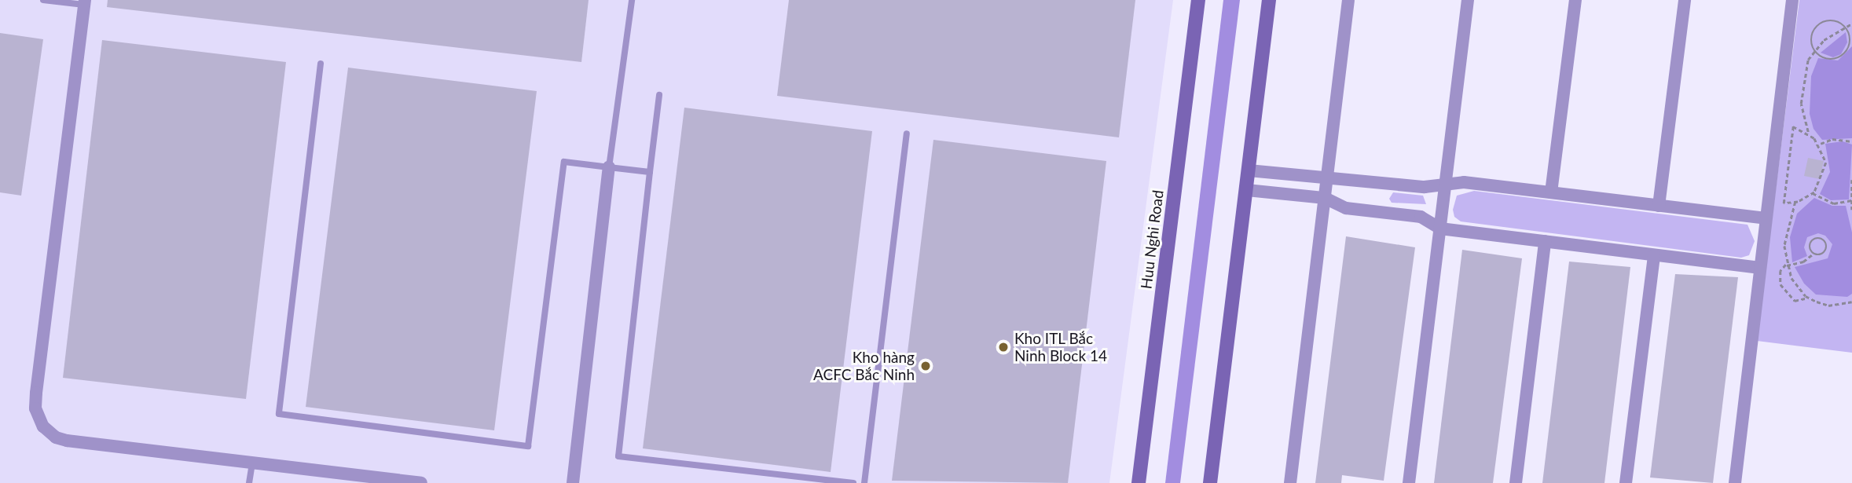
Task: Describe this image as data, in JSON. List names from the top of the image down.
{
  "streets": {
    "main road": ["Huu Nghi Road"]
  },
  "places": ["Kho ITL Bắc Ninh Block 14", "Kho hàng ACFC Bắc Ninh"]
}
